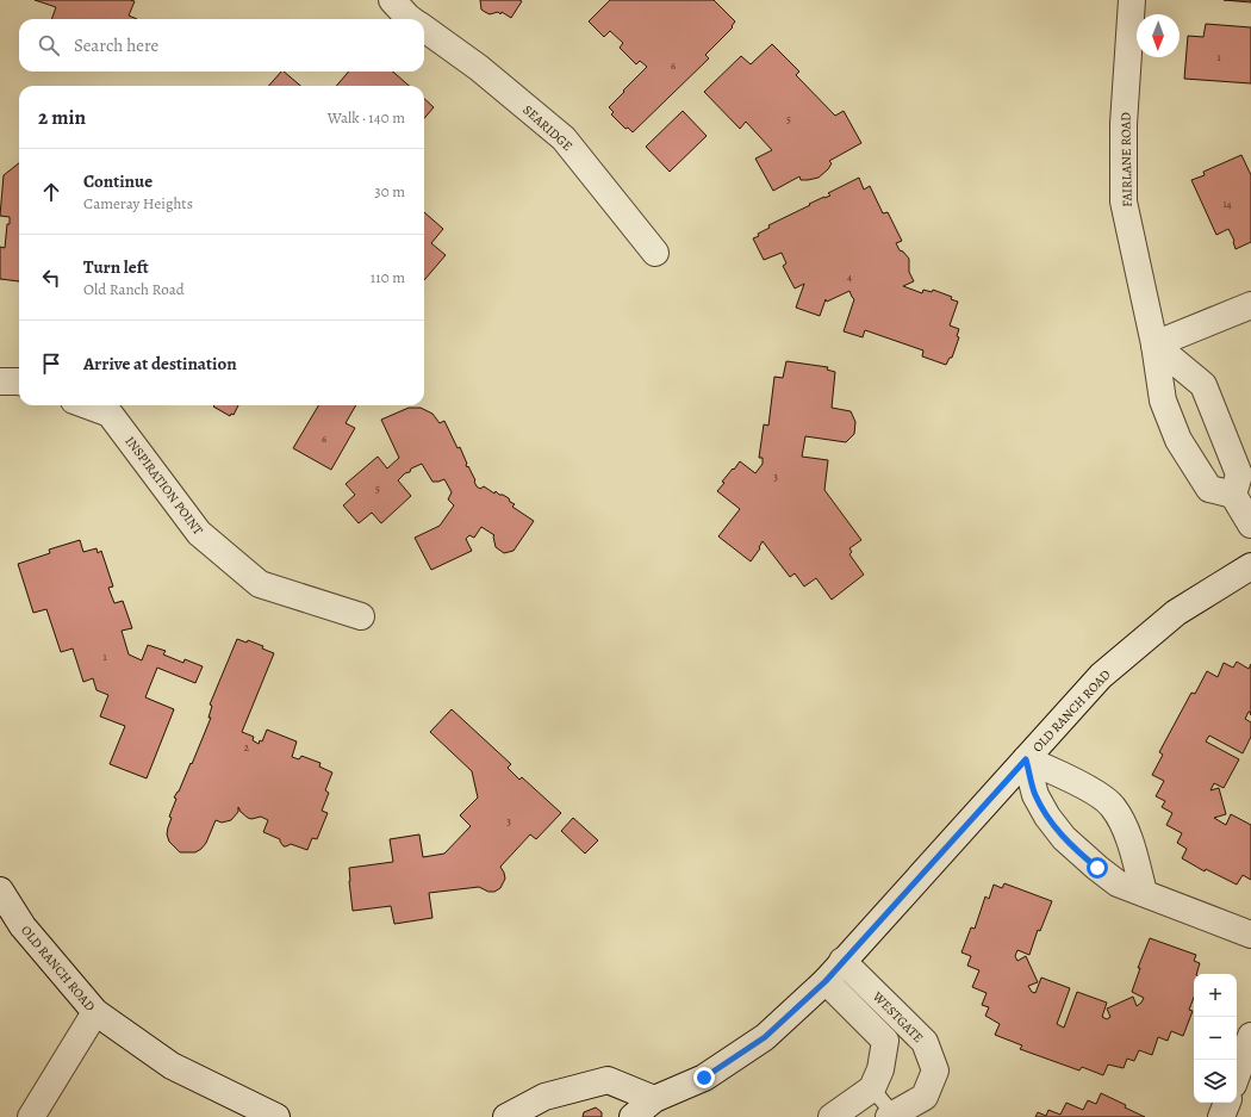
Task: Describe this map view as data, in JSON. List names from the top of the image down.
{
  "streets": {
    "street": [
      "SEARIDGE",
      "FAIRLANE ROAD",
      "INSPIRATION POINT",
      "OLD RANCH ROAD",
      "WESTGATE"
    ]
  },
  "crossings": [
    ["OLD RANCH ROAD", "WESTGATE"]
  ],
  "house_numbers": [
    "1",
    "6",
    "5",
    "14",
    "4",
    "6",
    "3",
    "5",
    "1",
    "2",
    "3"
  ],
  "north": "bottom",
  "page": {
    "search": "Search here",
    "heading": ["2 min", "Walk · 140 m"],
    "list": [
      ["Continue", "Cameray Heights", "30 m"],
      ["Turn left", "Old Ranch Road", "110 m"],
      "Arrive at destination"
    ],
    "map_buttons": ["+", "−"]
  }
}
